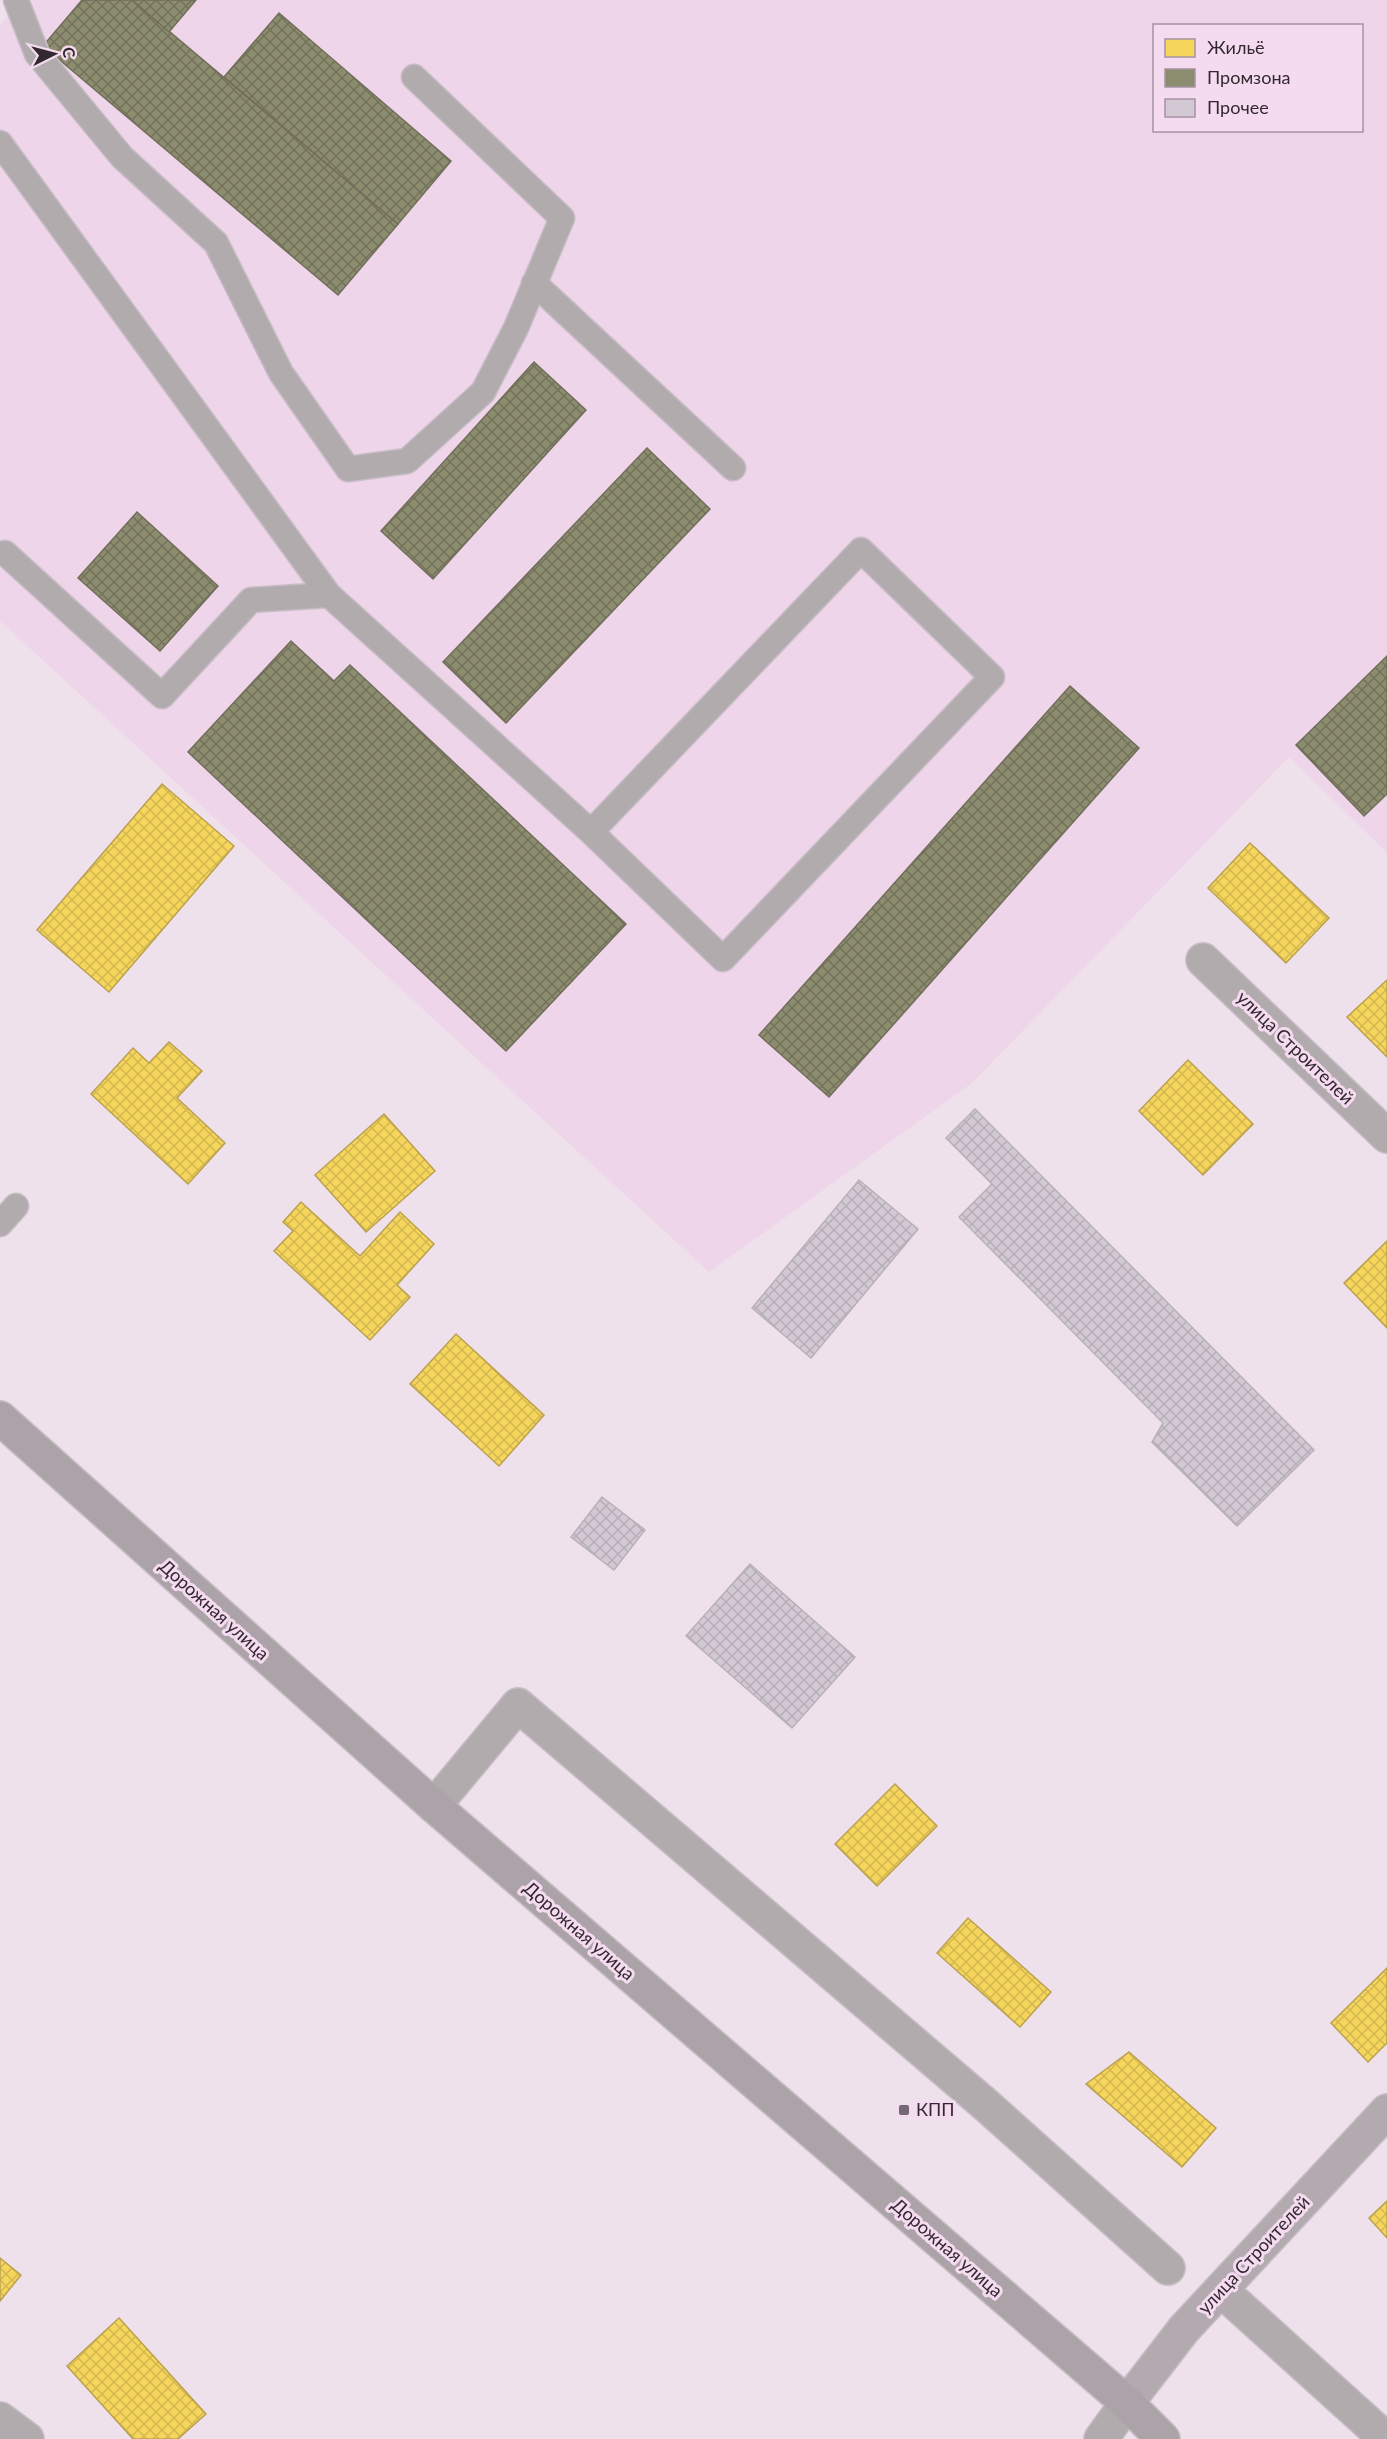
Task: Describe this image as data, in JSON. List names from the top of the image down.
{
  "streets": {
    "main road": ["Дорожная улица"],
    "street": ["улица Строителей"]
  },
  "crossings": [
    ["улица Строителей", "Дорожная улица"]
  ],
  "places": {
    "transit": ["КПП"]
  },
  "legend": ["Жильё", "Промзона", "Прочее"],
  "north": "right"
}
